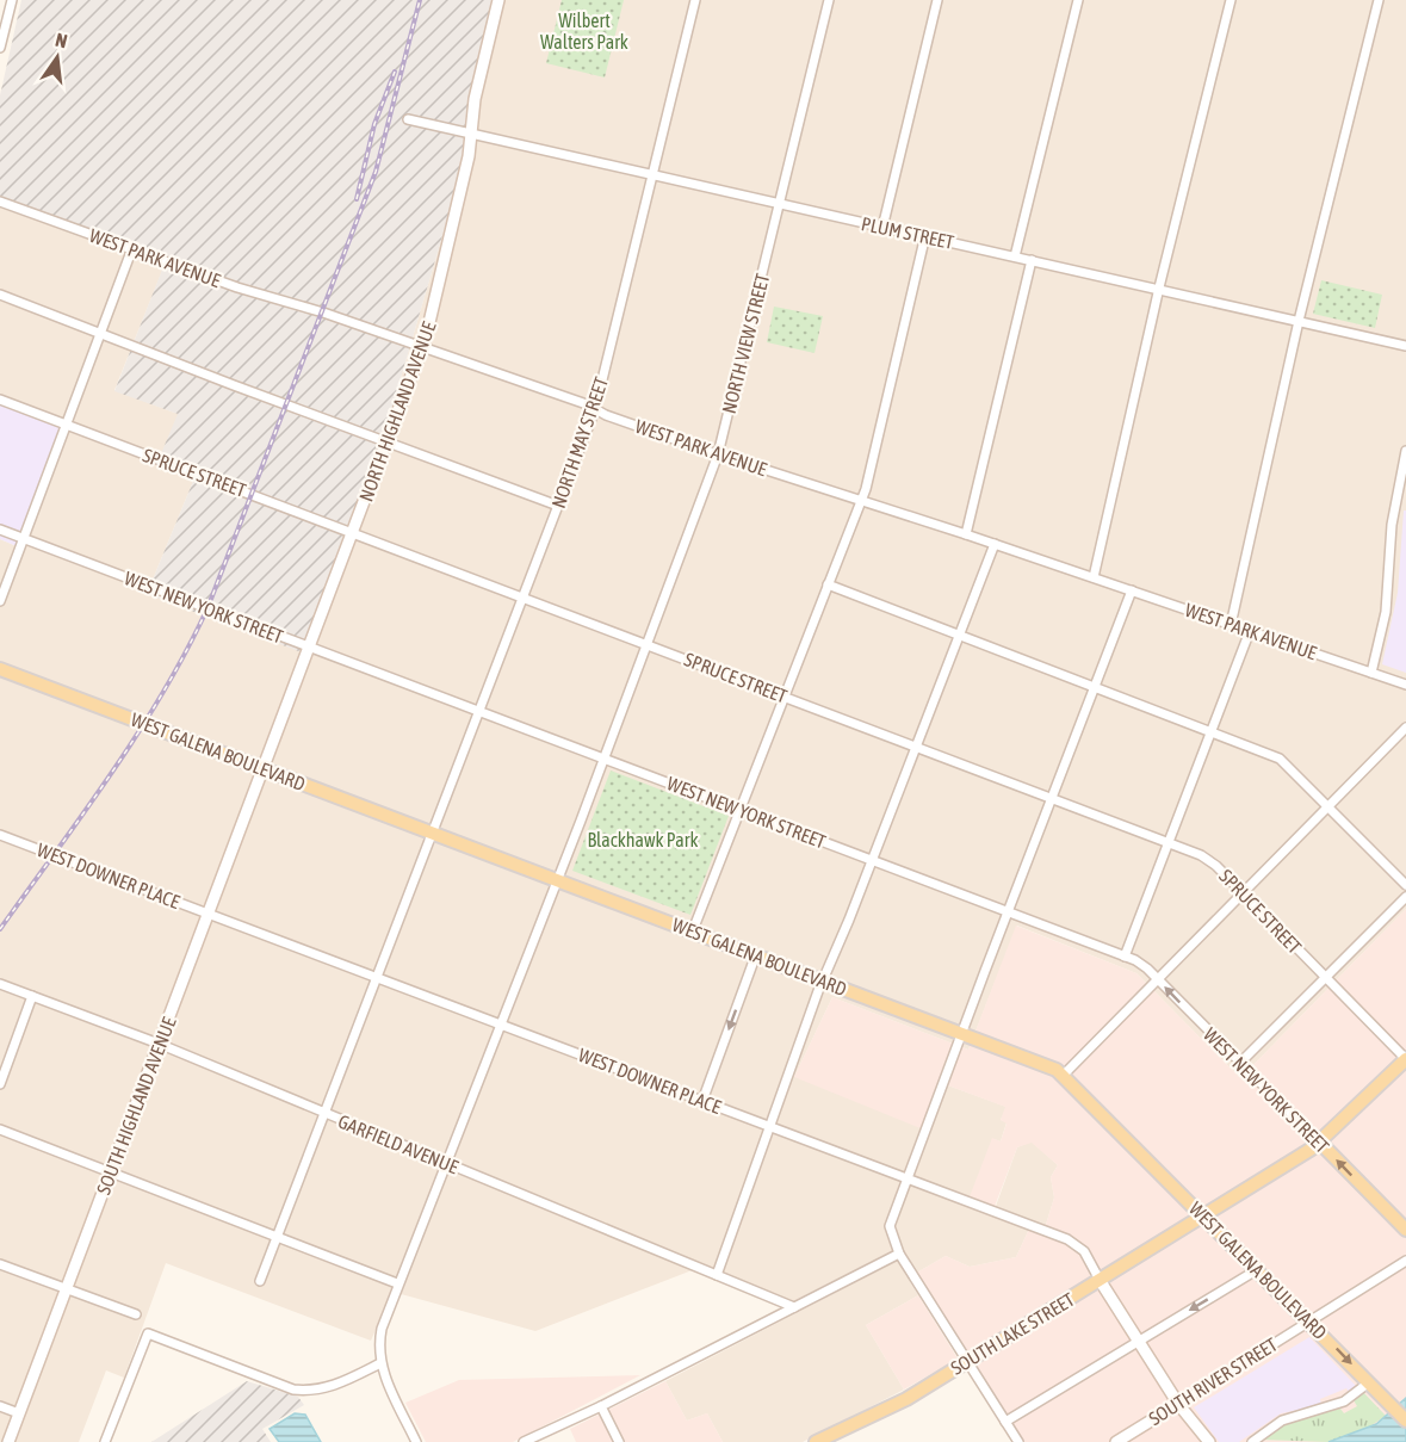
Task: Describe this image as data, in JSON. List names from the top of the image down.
{
  "streets": {
    "main road": ["WEST NEW YORK STREET", "WEST GALENA BOULEVARD", "SOUTH LAKE STREET"],
    "street": [
      "PLUM STREET",
      "WEST PARK AVENUE",
      "NORTH VIEW STREET",
      "NORTH HIGHLAND AVENUE",
      "NORTH MAY STREET",
      "SPRUCE STREET",
      "WEST DOWNER PLACE",
      "SOUTH HIGHLAND AVENUE",
      "GARFIELD AVENUE",
      "SOUTH RIVER STREET"
    ]
  },
  "crossings": [
    ["PLUM STREET", "NORTH VIEW STREET"],
    ["PLUM STREET", "NORTH HIGHLAND AVENUE"],
    ["PLUM STREET", "NORTH MAY STREET"],
    ["WEST PARK AVENUE", "NORTH VIEW STREET"],
    ["WEST PARK AVENUE", "NORTH HIGHLAND AVENUE"],
    ["WEST PARK AVENUE", "NORTH MAY STREET"],
    ["NORTH VIEW STREET", "SPRUCE STREET"],
    ["NORTH VIEW STREET", "WEST NEW YORK STREET"],
    ["NORTH VIEW STREET", "WEST GALENA BOULEVARD"],
    ["NORTH VIEW STREET", "WEST DOWNER PLACE"],
    ["NORTH VIEW STREET", "GARFIELD AVENUE"],
    ["NORTH HIGHLAND AVENUE", "SPRUCE STREET"],
    ["NORTH HIGHLAND AVENUE", "WEST NEW YORK STREET"],
    ["NORTH HIGHLAND AVENUE", "WEST GALENA BOULEVARD"],
    ["NORTH HIGHLAND AVENUE", "SOUTH HIGHLAND AVENUE"],
    ["NORTH MAY STREET", "SPRUCE STREET"],
    ["NORTH MAY STREET", "WEST NEW YORK STREET"],
    ["NORTH MAY STREET", "WEST GALENA BOULEVARD"],
    ["NORTH MAY STREET", "WEST DOWNER PLACE"],
    ["NORTH MAY STREET", "GARFIELD AVENUE"],
    ["SPRUCE STREET", "SOUTH LAKE STREET"],
    ["WEST NEW YORK STREET", "SOUTH LAKE STREET"],
    ["WEST GALENA BOULEVARD", "SOUTH HIGHLAND AVENUE"],
    ["WEST GALENA BOULEVARD", "SOUTH LAKE STREET"],
    ["WEST GALENA BOULEVARD", "SOUTH RIVER STREET"],
    ["WEST DOWNER PLACE", "SOUTH HIGHLAND AVENUE"],
    ["WEST DOWNER PLACE", "SOUTH LAKE STREET"],
    ["WEST DOWNER PLACE", "SOUTH RIVER STREET"],
    ["SOUTH HIGHLAND AVENUE", "GARFIELD AVENUE"]
  ],
  "parks": ["Wilbert Walters Park", "Blackhawk Park"],
  "north": "top"
}
